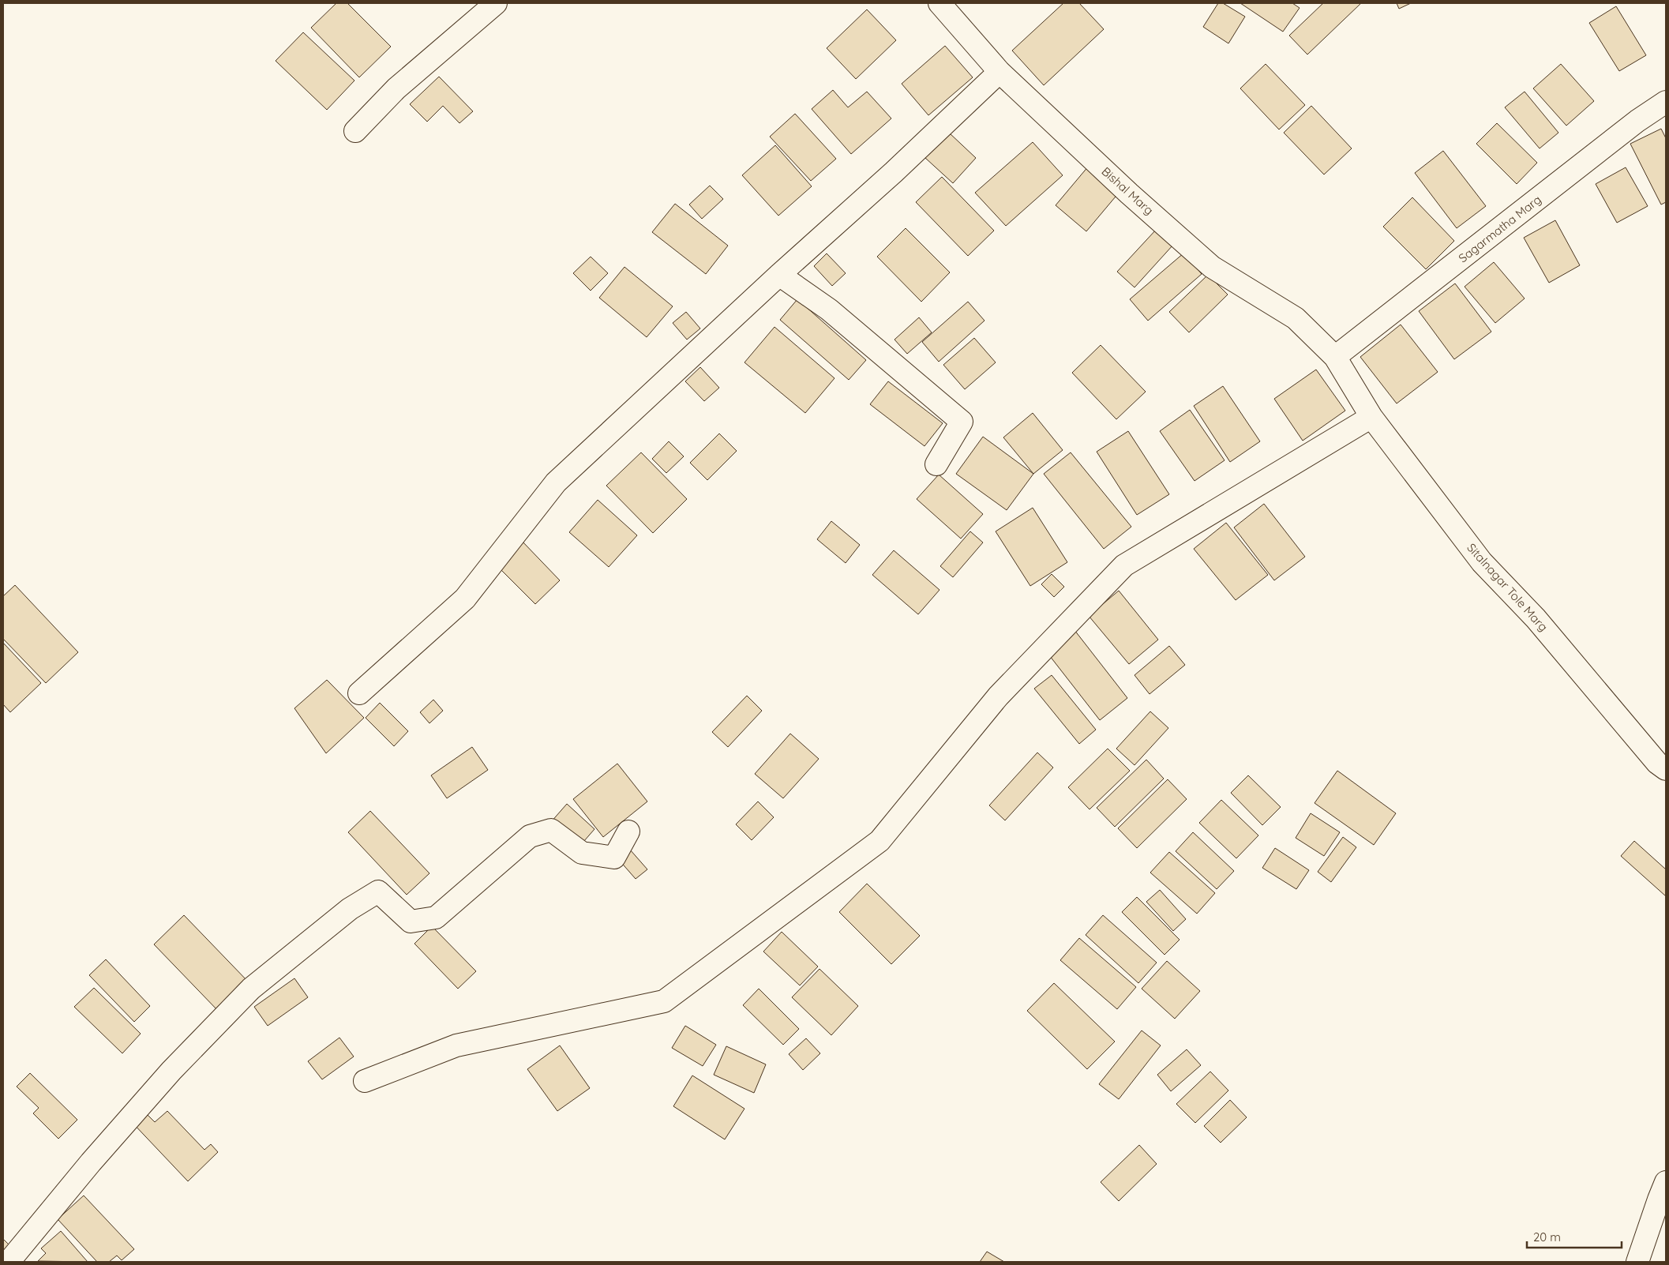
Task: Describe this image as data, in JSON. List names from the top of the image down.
{
  "streets": {
    "street": ["Bishal Marg", "Sagarmatha Marg", "Sitalnagar Tole Marg"]
  },
  "crossings": [
    ["Bishal Marg", "Sagarmatha Marg"],
    ["Bishal Marg", "Sitalnagar Tole Marg"],
    ["Sagarmatha Marg", "Sitalnagar Tole Marg"]
  ],
  "scale_bar": "20 m"
}
